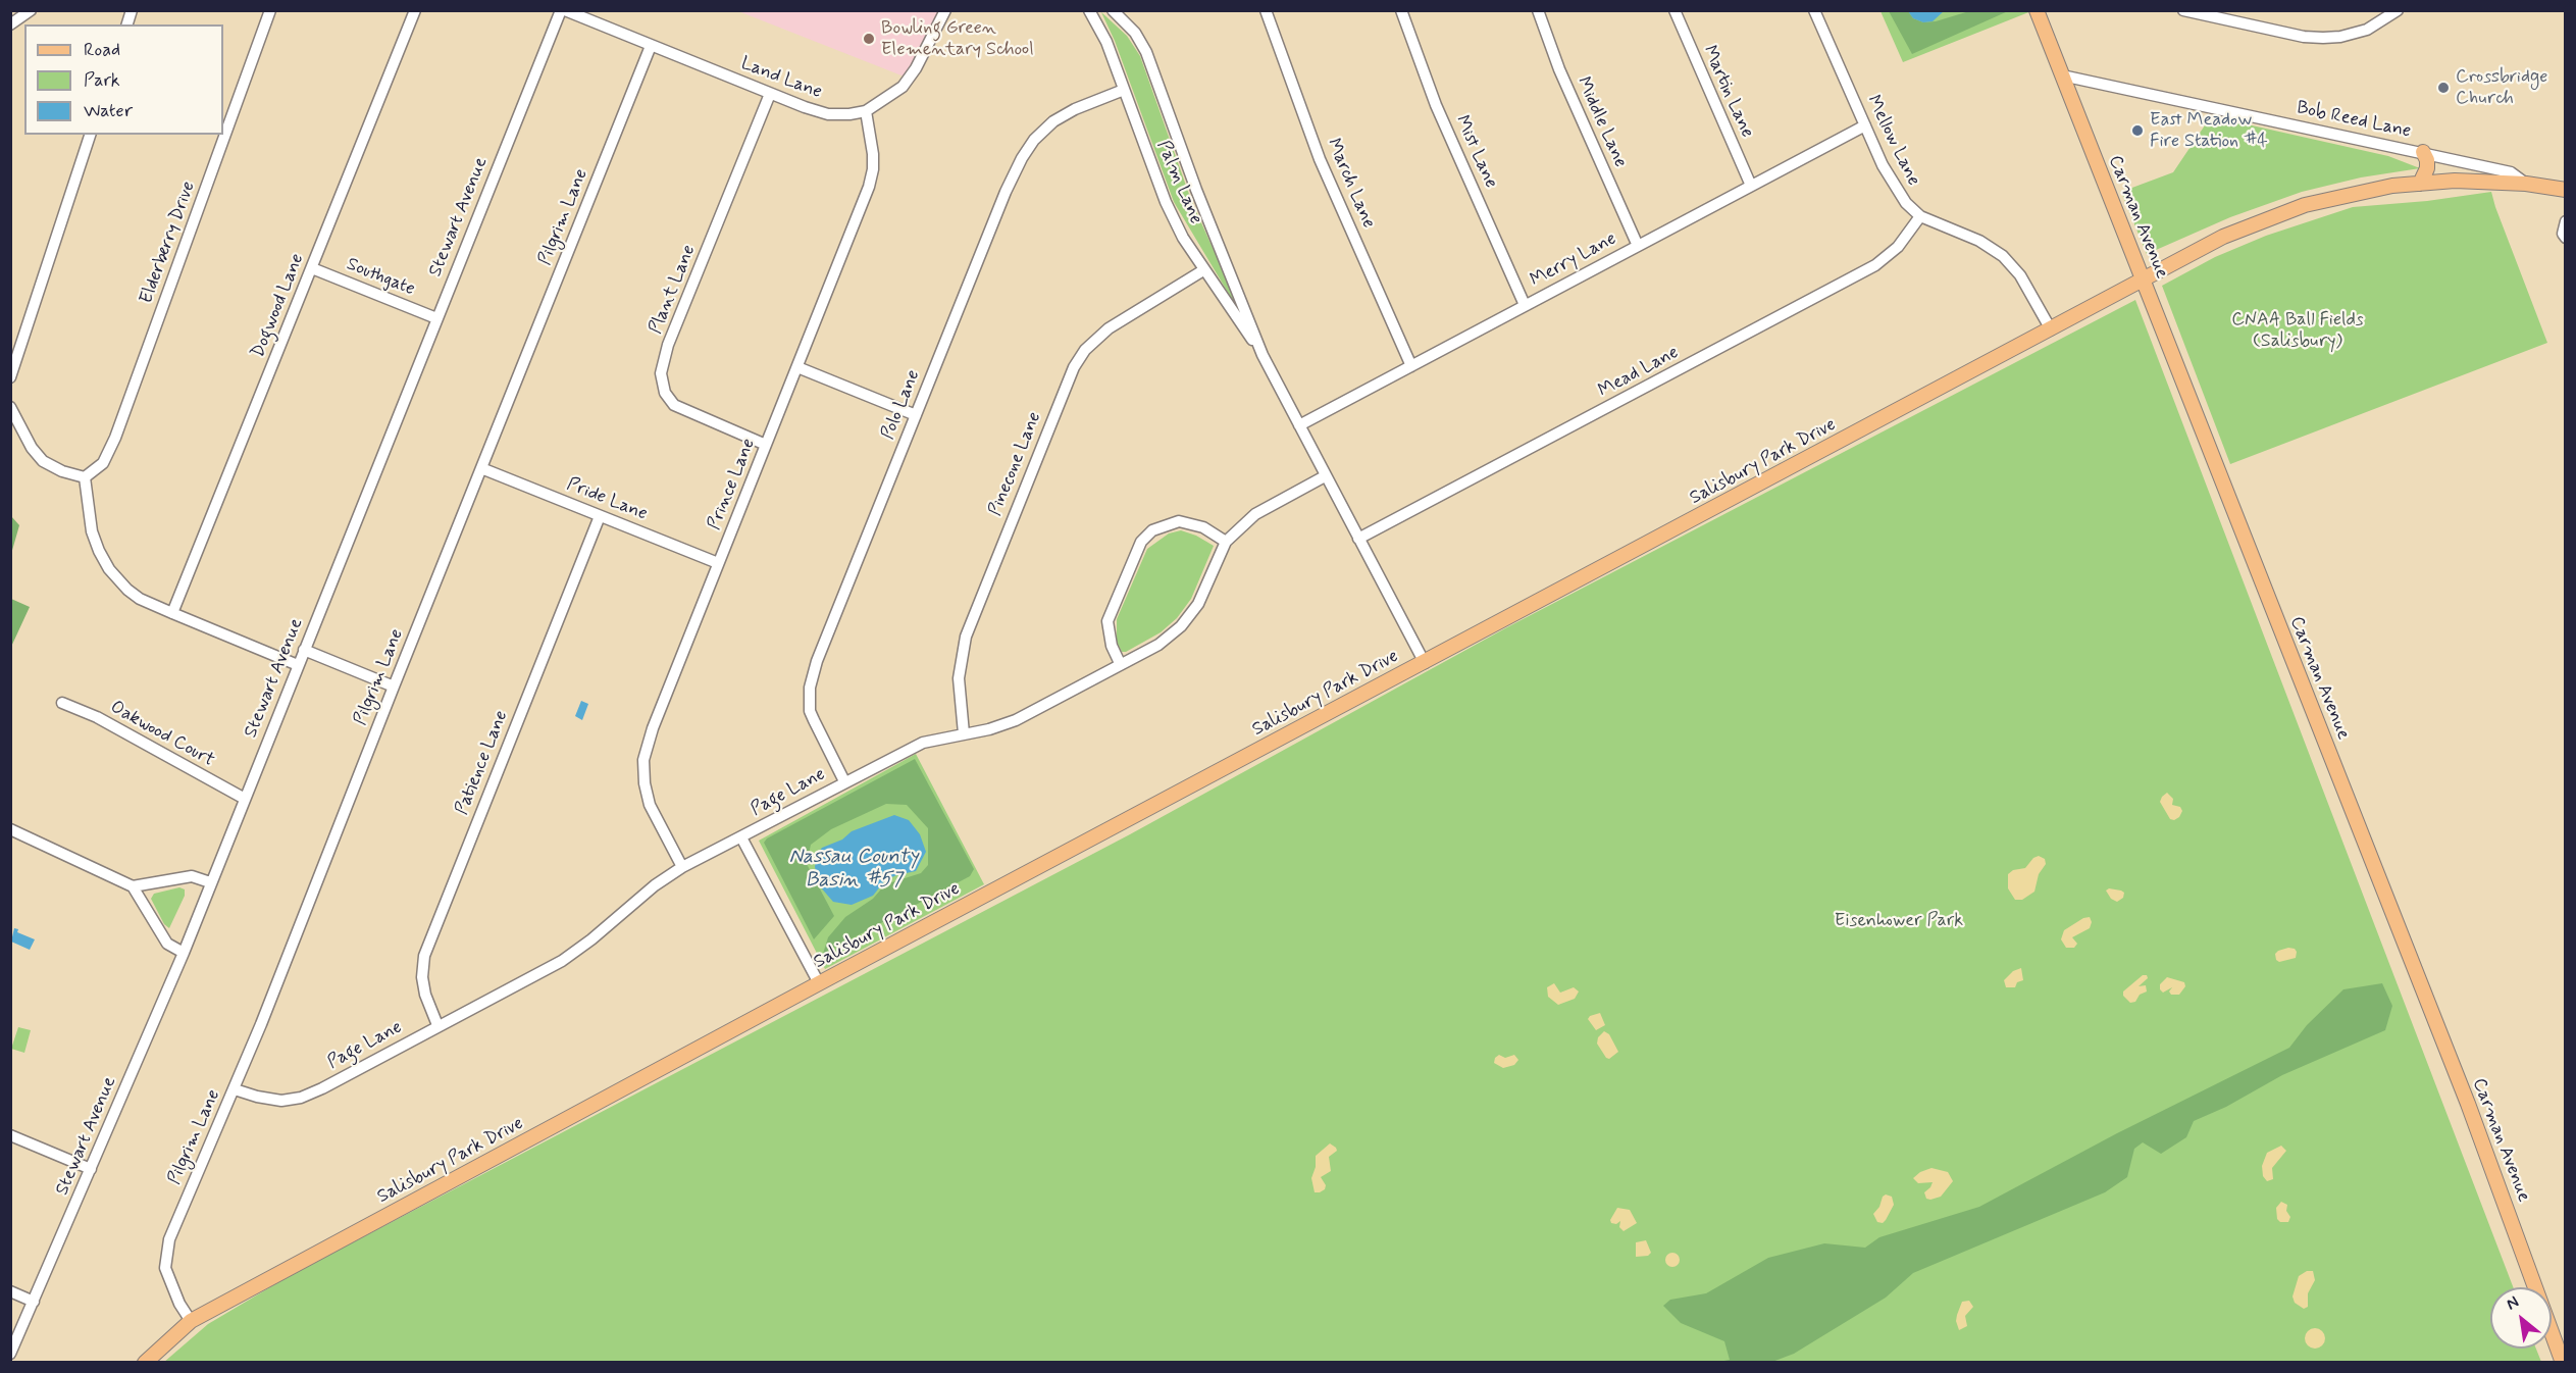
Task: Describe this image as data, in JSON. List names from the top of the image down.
{
  "streets": {
    "main road": ["Carman Avenue", "Salisbury Park Drive"],
    "street": [
      "Land Lane",
      "Martin Lane",
      "Bob Reed Lane",
      "Middle Lane",
      "Mellow Lane",
      "Mist Lane",
      "Palm Lane",
      "March Lane",
      "Stewart Avenue",
      "Pilgrim Lane",
      "Elderberry Drive",
      "Merry Lane",
      "Southgate",
      "Plant Lane",
      "Dogwood Lane",
      "Mead Lane",
      "Polo Lane",
      "Pinecone Lane",
      "Prince Lane",
      "Pride Lane",
      "Oakwood Court",
      "Patience Lane",
      "Page Lane"
    ]
  },
  "crossings": [
    ["Land Lane", "Stewart Avenue"],
    ["Land Lane", "Pilgrim Lane"],
    ["Land Lane", "Plant Lane"],
    ["Land Lane", "Prince Lane"],
    ["Martin Lane", "Merry Lane"],
    ["Bob Reed Lane", "Carman Avenue"],
    ["Bob Reed Lane", "Salisbury Park Drive"],
    ["Middle Lane", "Merry Lane"],
    ["Mellow Lane", "Merry Lane"],
    ["Mellow Lane", "Mead Lane"],
    ["Mellow Lane", "Salisbury Park Drive"],
    ["Mist Lane", "Merry Lane"],
    ["Palm Lane", "Merry Lane"],
    ["Palm Lane", "Mead Lane"],
    ["Palm Lane", "Polo Lane"],
    ["Palm Lane", "Salisbury Park Drive"],
    ["Palm Lane", "Pinecone Lane"],
    ["Palm Lane", "Page Lane"],
    ["March Lane", "Merry Lane"],
    ["Stewart Avenue", "Southgate"],
    ["Stewart Avenue", "Oakwood Court"],
    ["Pilgrim Lane", "Salisbury Park Drive"],
    ["Pilgrim Lane", "Pride Lane"],
    ["Pilgrim Lane", "Page Lane"],
    ["Carman Avenue", "Salisbury Park Drive"],
    ["Southgate", "Dogwood Lane"],
    ["Plant Lane", "Prince Lane"],
    ["Polo Lane", "Page Lane"],
    ["Pinecone Lane", "Page Lane"],
    ["Prince Lane", "Pride Lane"],
    ["Prince Lane", "Page Lane"],
    ["Pride Lane", "Patience Lane"],
    ["Patience Lane", "Page Lane"]
  ],
  "water": ["Nassau County Basin #57"],
  "parks": ["CNAA Ball Fields (Salisbury)", "Eisenhower Park"],
  "places": ["Bowling Green Elementary School", "Crossbridge Church", "East Meadow Fire Station #4"],
  "legend": ["Road", "Park", "Water"],
  "north": "top left"
}
